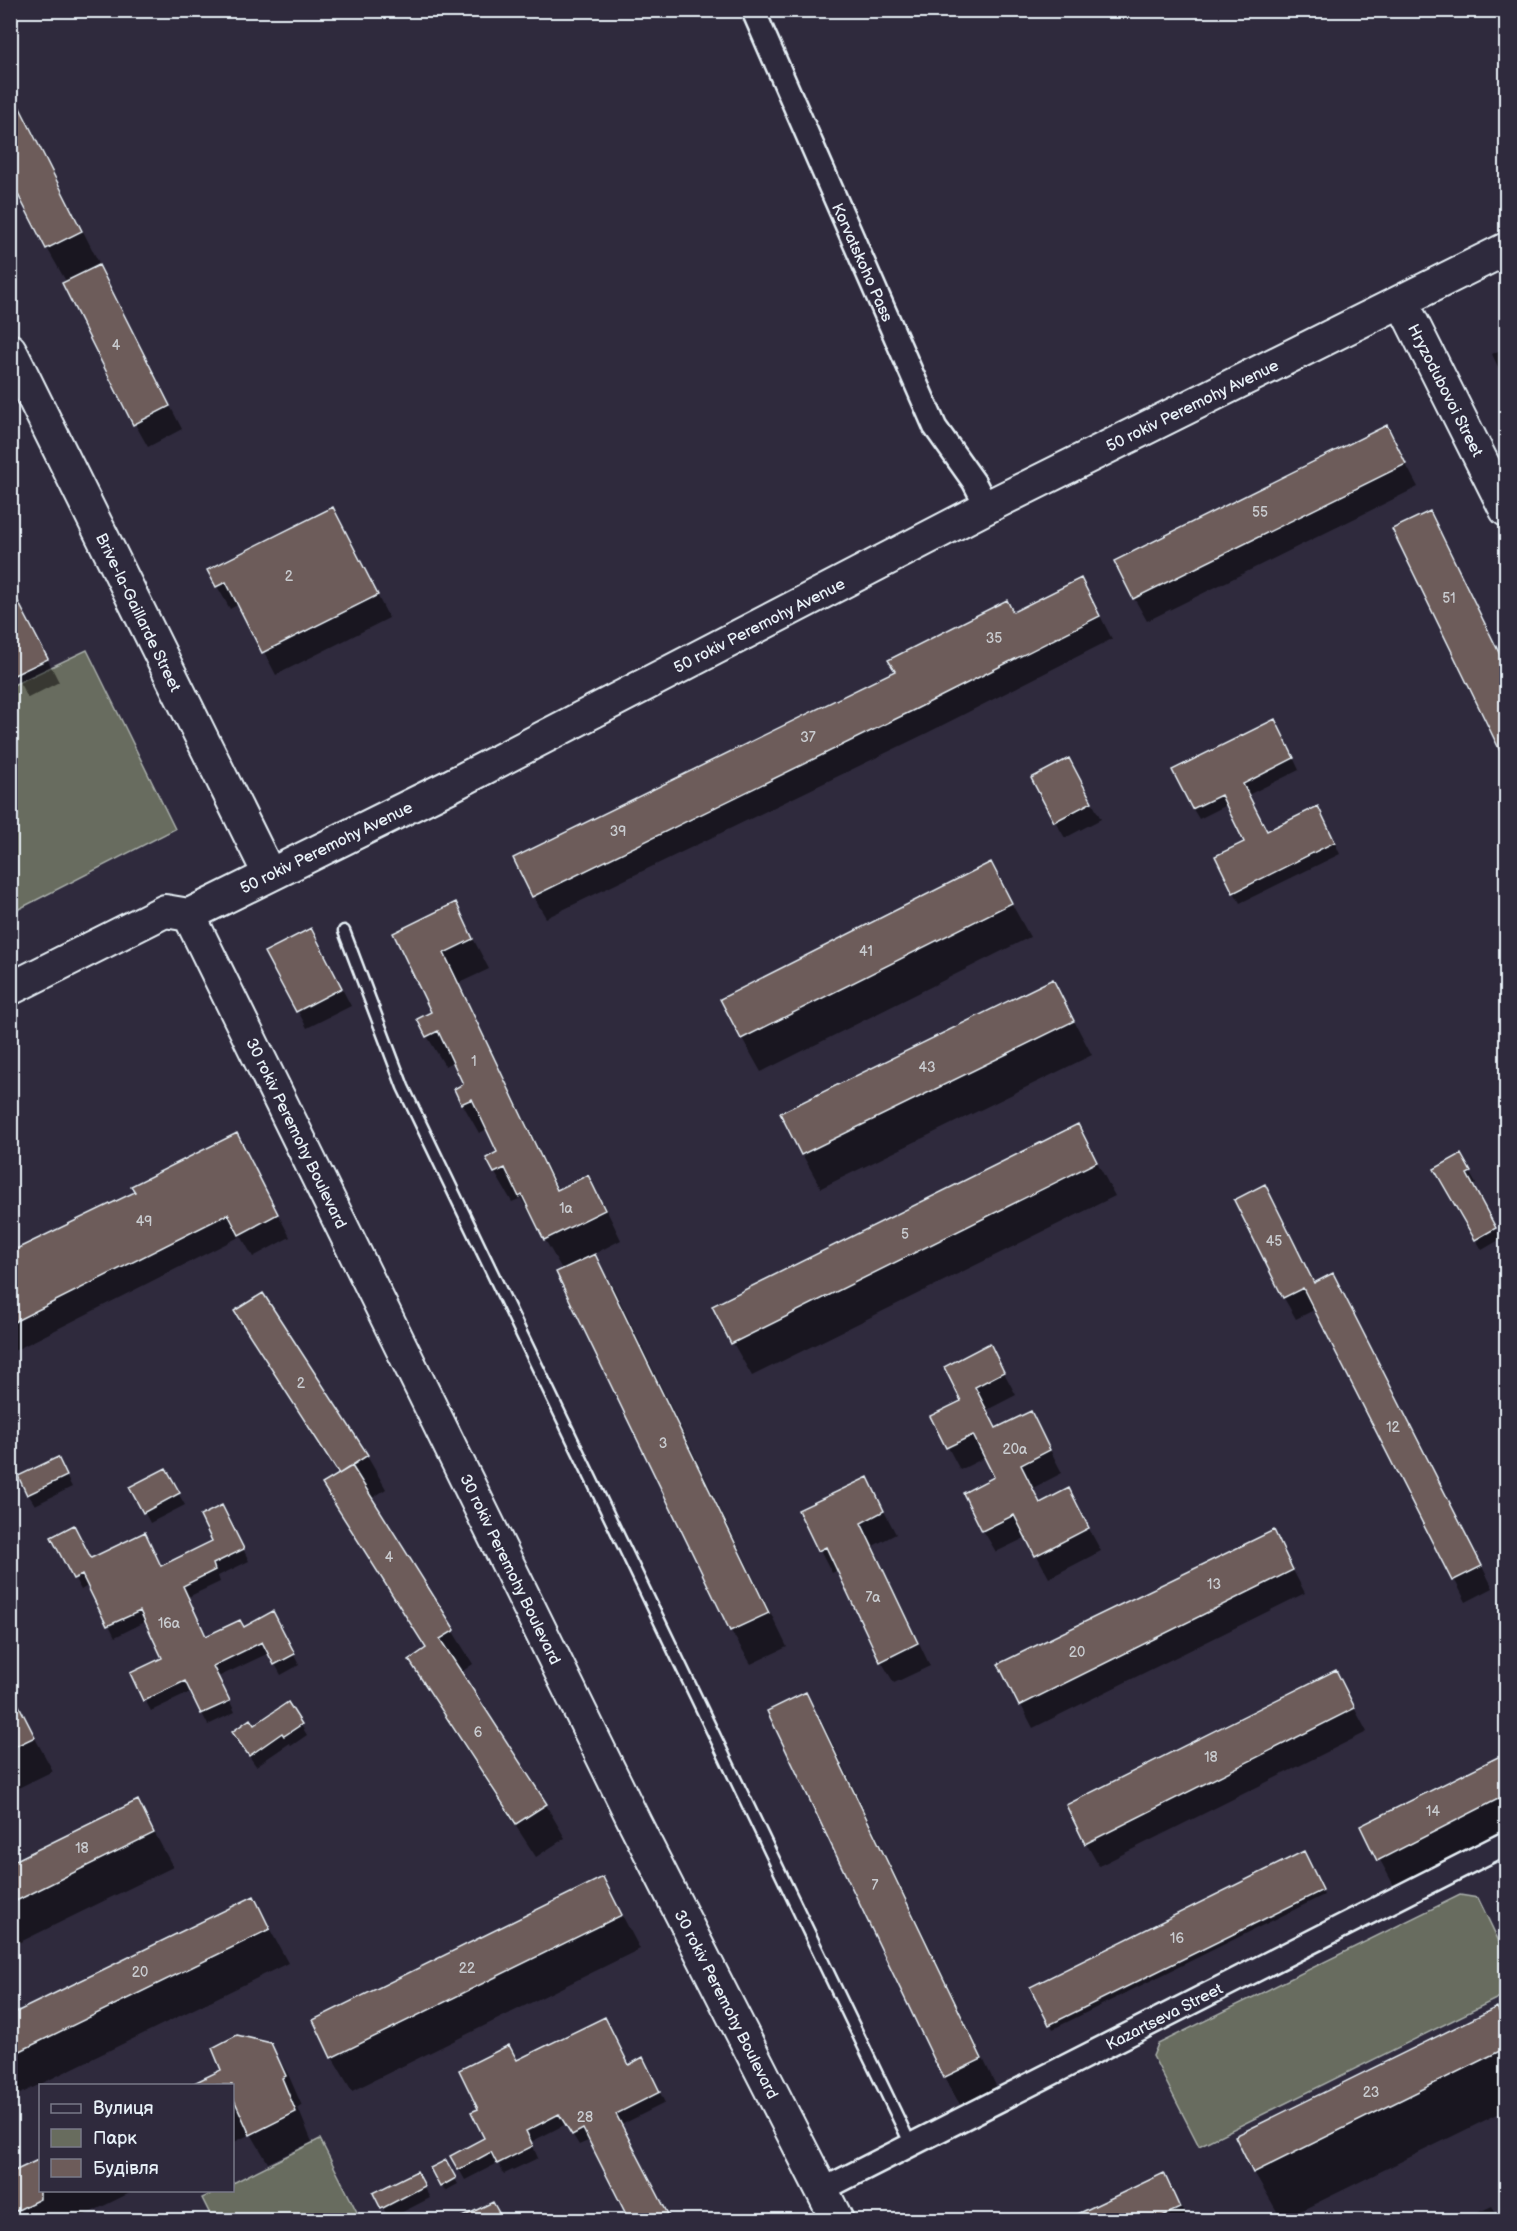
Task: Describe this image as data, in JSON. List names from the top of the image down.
{
  "streets": {
    "main road": [
      "Hryzodubovoi Street",
      "50 rokiv Peremohy Avenue",
      "Brive-la-Gaillarde Street",
      "30 rokiv Peremohy Boulevard"
    ],
    "street": ["Korvatskoho Pass", "Kazartseva Street"]
  },
  "crossings": [
    ["Korvatskoho Pass", "50 rokiv Peremohy Avenue"],
    ["Hryzodubovoi Street", "50 rokiv Peremohy Avenue"],
    ["50 rokiv Peremohy Avenue", "Brive-la-Gaillarde Street"],
    ["50 rokiv Peremohy Avenue", "30 rokiv Peremohy Boulevard"],
    ["30 rokiv Peremohy Boulevard", "Kazartseva Street"]
  ],
  "house_numbers": [
    "4",
    "55",
    "2",
    "51",
    "35",
    "37",
    "39",
    "41",
    "1",
    "43",
    "1а",
    "49",
    "5",
    "45",
    "2",
    "12",
    "3",
    "20а",
    "4",
    "13",
    "7а",
    "16а",
    "20",
    "6",
    "18",
    "14",
    "18",
    "7",
    "16",
    "22",
    "20",
    "23",
    "28"
  ],
  "legend": ["Вулиця", "Парк", "Будівля"]
}
